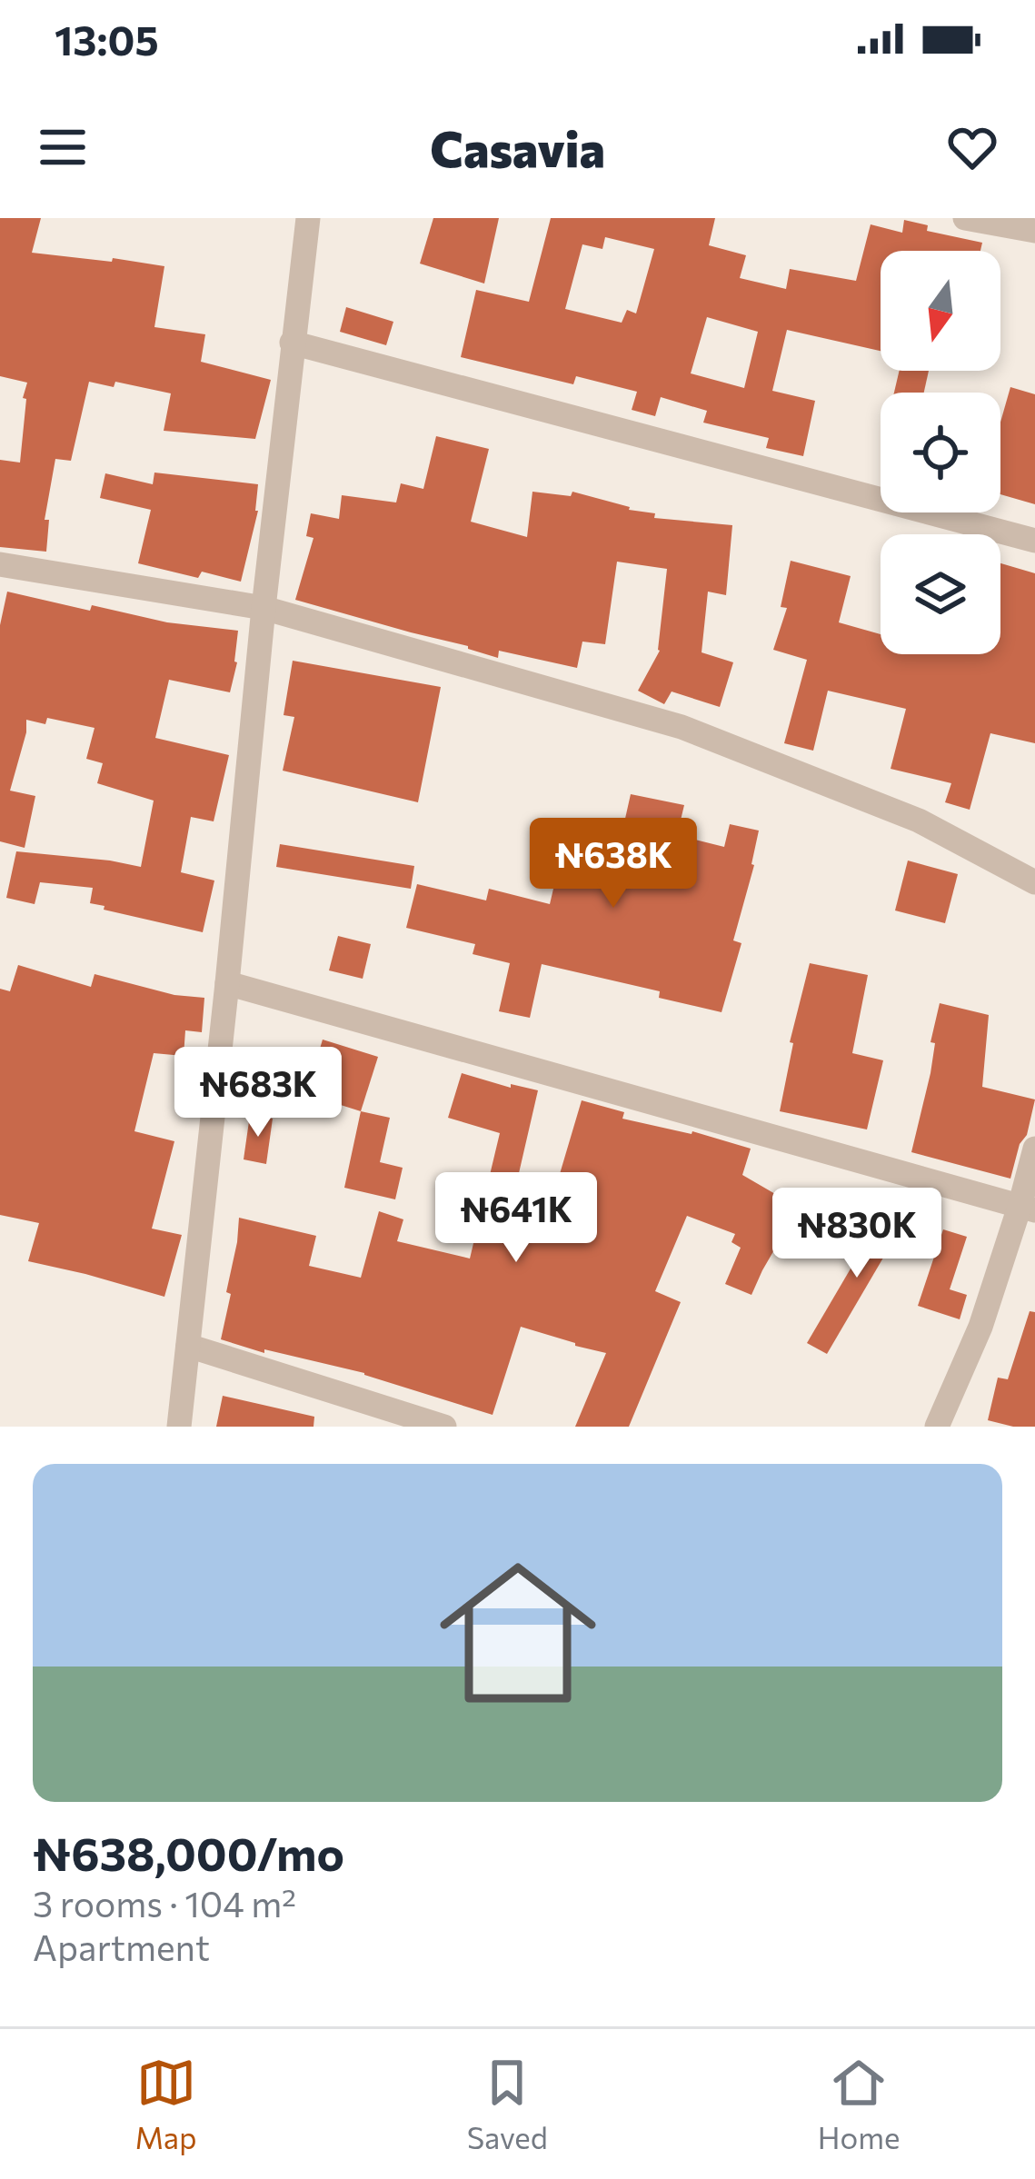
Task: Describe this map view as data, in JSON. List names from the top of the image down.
{
  "north": "bottom",
  "page": {
    "status": "13:05",
    "header": "Casavia",
    "price": [
      "₦638K",
      "₦683K",
      "₦641K",
      "₦830K"
    ],
    "list": [
      {
        "name": "₦638,000/mo",
        "note": "3 rooms · 104 m² · Apartment"
      }
    ],
    "tabs": ["Map", "Saved", "Home"]
  }
}
